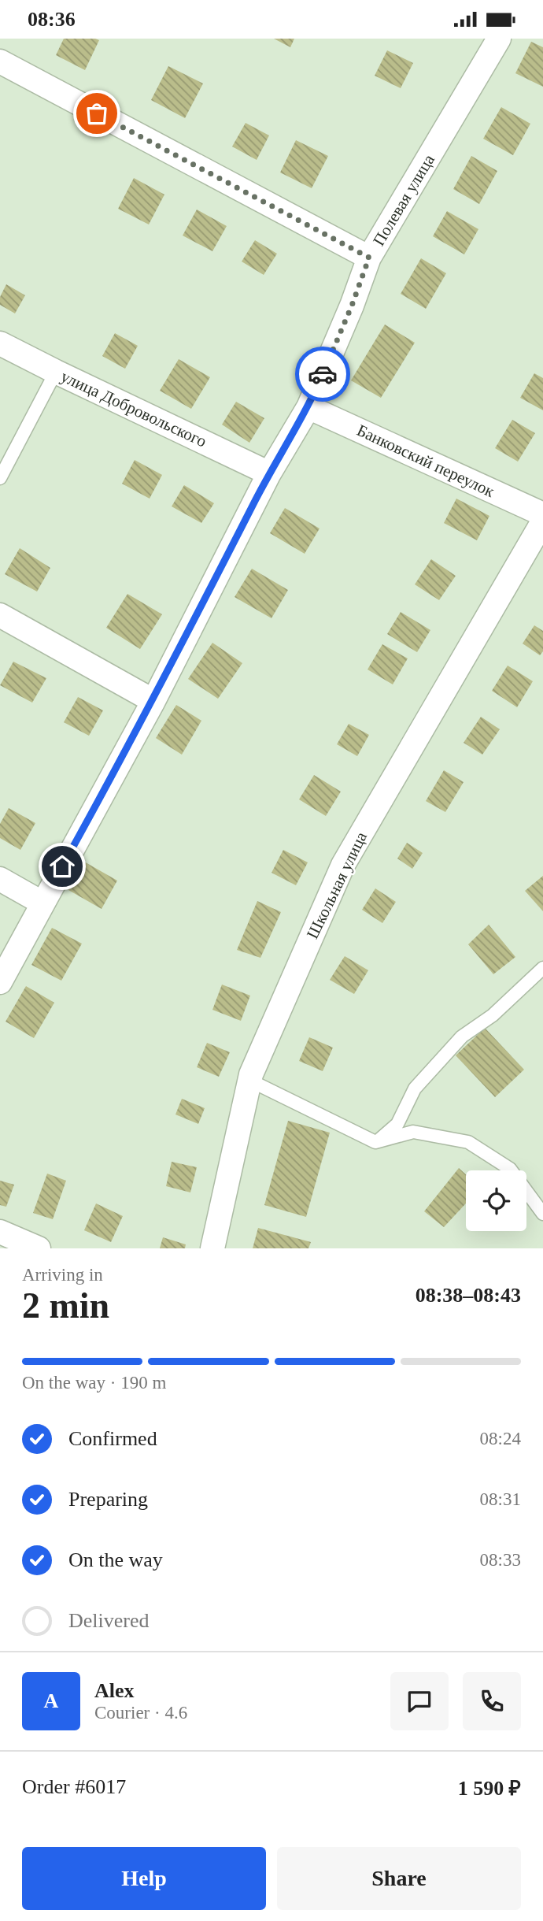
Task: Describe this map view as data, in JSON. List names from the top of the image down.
{
  "streets": {
    "street": [
      "Полевая улица",
      "улица Добровольского",
      "Банковский переулок",
      "Школьная улица"
    ]
  },
  "crossings": [
    ["Полевая улица", "улица Добровольского"],
    ["Полевая улица", "Банковский переулок"]
  ],
  "page": {
    "status": "08:36",
    "heading": ["2 min", "Arriving in", "08:38–08:43"],
    "panel": [
      "Alex",
      "Courier · 4.6",
      "Order #6017",
      "1 590 ₽"
    ],
    "bar": "On the way · 190 m",
    "list": [
      ["Confirmed", "08:24"],
      ["Preparing", "08:31"],
      ["On the way", "08:33"],
      "Delivered"
    ],
    "round": "A",
    "buttons": ["Help", "Share"]
  }
}
